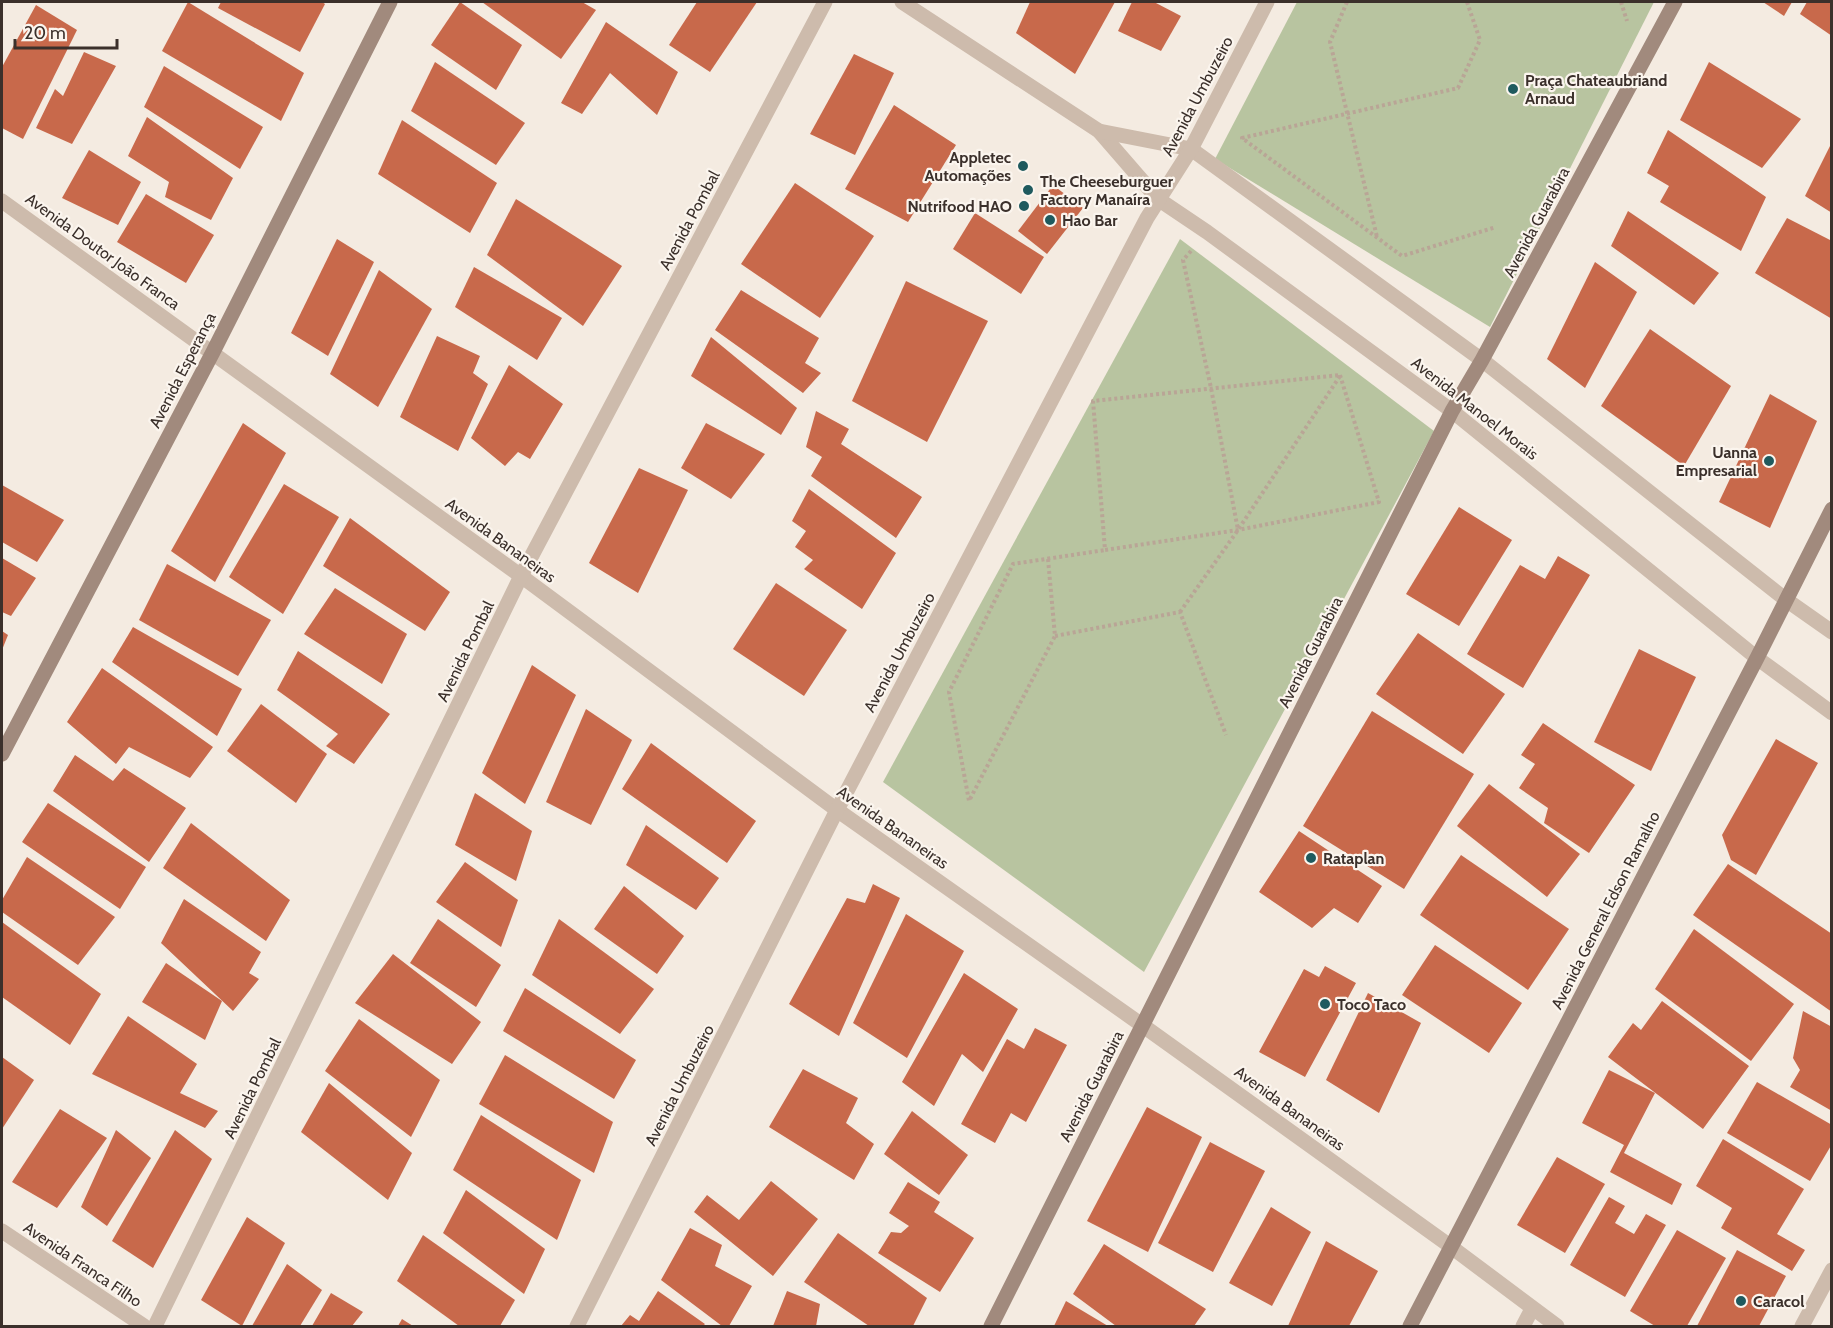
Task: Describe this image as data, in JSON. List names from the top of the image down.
{
  "streets": {
    "main road": ["Avenida Guarabira", "Avenida Esperança", "Avenida General Edson Ramalho"],
    "street": [
      "Avenida Umbuzeiro",
      "Avenida Pombal",
      "Avenida Doutor João Franca",
      "Avenida Manoel Morais",
      "Avenida Bananeiras",
      "Avenida Franca Filho"
    ]
  },
  "crossings": [
    ["Avenida Umbuzeiro", "Avenida Manoel Morais"],
    ["Avenida Umbuzeiro", "Avenida Bananeiras"],
    ["Avenida Pombal", "Avenida Bananeiras"],
    ["Avenida Guarabira", "Avenida Manoel Morais"],
    ["Avenida Guarabira", "Avenida Bananeiras"],
    ["Avenida Doutor João Franca", "Avenida Esperança"],
    ["Avenida Doutor João Franca", "Avenida Bananeiras"],
    ["Avenida Esperança", "Avenida Bananeiras"],
    ["Avenida Manoel Morais", "Avenida General Edson Ramalho"],
    ["Avenida Bananeiras", "Avenida General Edson Ramalho"]
  ],
  "places": [
    "Praça Chateaubriand Arnaud",
    "Appletec Automações",
    "The Cheeseburguer Factory Manaíra",
    "Nutrifood HAO",
    "Hao Bar",
    "Uanna Empresarial",
    "Rataplan",
    "Toco Taco",
    "Caracol"
  ],
  "scale_bar": "20 m"
}
